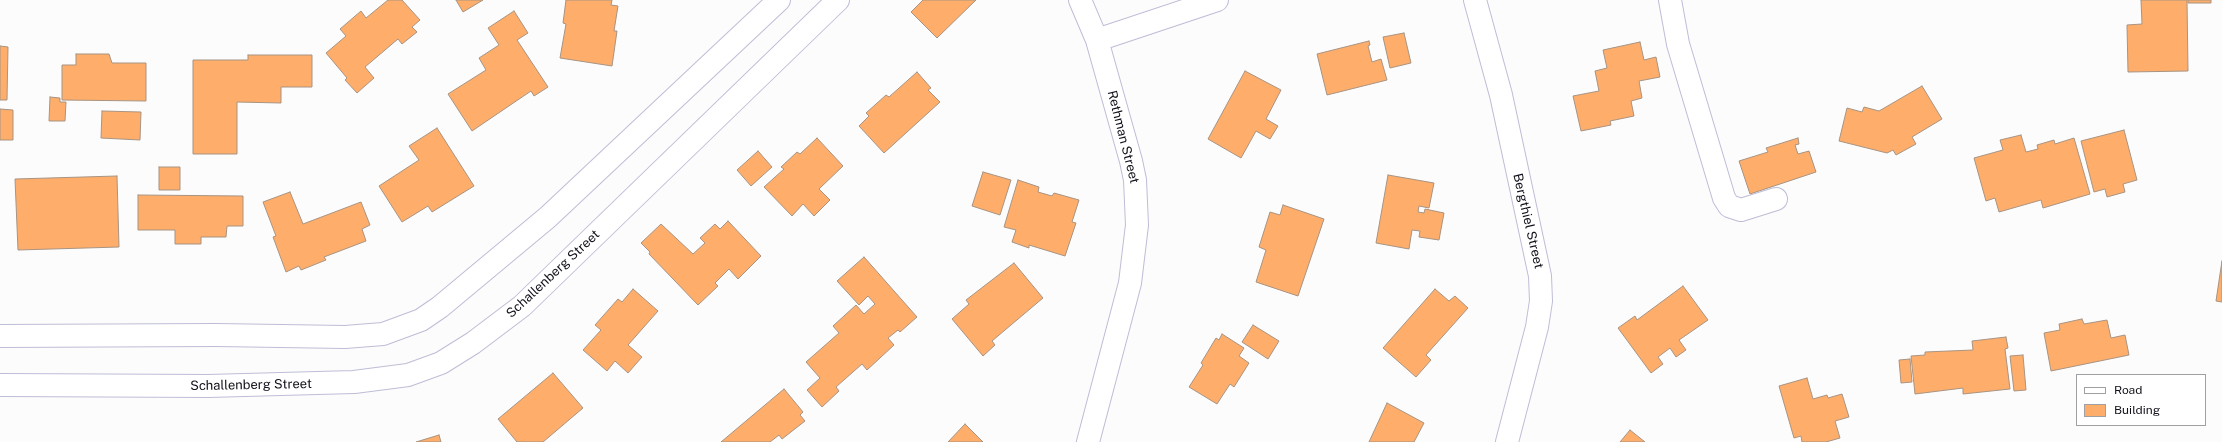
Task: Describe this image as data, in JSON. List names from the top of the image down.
{
  "streets": {
    "street": ["Rethman Street", "Bergthiel Street", "Schallenberg Street"]
  },
  "legend": ["Road", "Building"]
}
